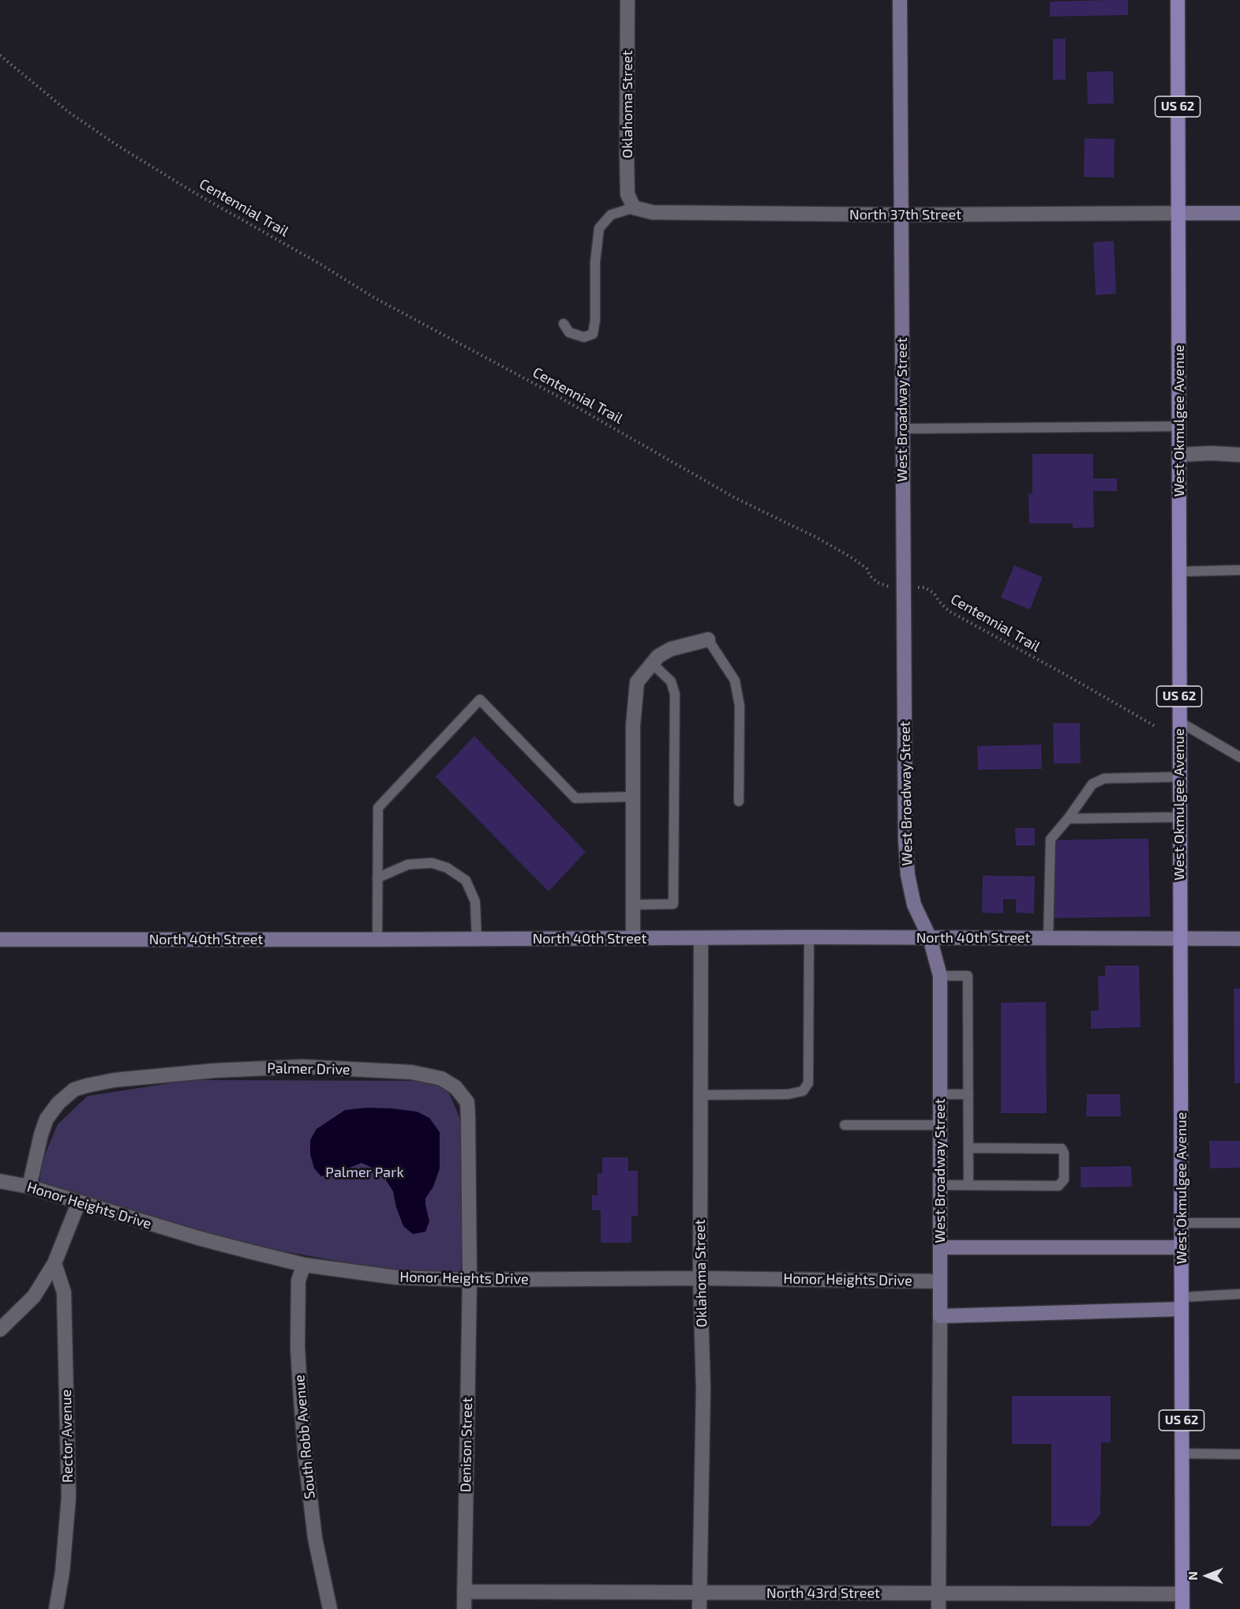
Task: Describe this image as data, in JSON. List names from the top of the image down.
{
  "streets": {
    "main road": ["US 62", "West Okmulgee Avenue"],
    "street": [
      "Oklahoma Street",
      "North 37th Street",
      "West Broadway Street",
      "North 40th Street",
      "Palmer Drive",
      "Honor Heights Drive",
      "Rector Avenue",
      "South Robb Avenue",
      "Denison Street",
      "North 43rd Street"
    ],
    "path": ["Centennial Trail"]
  },
  "crossings": [
    ["Oklahoma Street", "North 37th Street"],
    ["Oklahoma Street", "North 40th Street"],
    ["Oklahoma Street", "Honor Heights Drive"],
    ["Oklahoma Street", "North 43rd Street"],
    ["Centennial Trail", "West Broadway Street"],
    ["North 37th Street", "West Broadway Street"],
    ["North 37th Street", "West Okmulgee Avenue"],
    ["West Broadway Street", "North 40th Street"],
    ["West Broadway Street", "Honor Heights Drive"],
    ["West Broadway Street", "North 43rd Street"],
    ["West Okmulgee Avenue", "North 40th Street"],
    ["West Okmulgee Avenue", "North 43rd Street"],
    ["Palmer Drive", "Honor Heights Drive"],
    ["Palmer Drive", "Denison Street"],
    ["Honor Heights Drive", "South Robb Avenue"],
    ["Honor Heights Drive", "Denison Street"],
    ["Denison Street", "North 43rd Street"]
  ],
  "parks": ["Palmer Park"],
  "north": "left"
}
